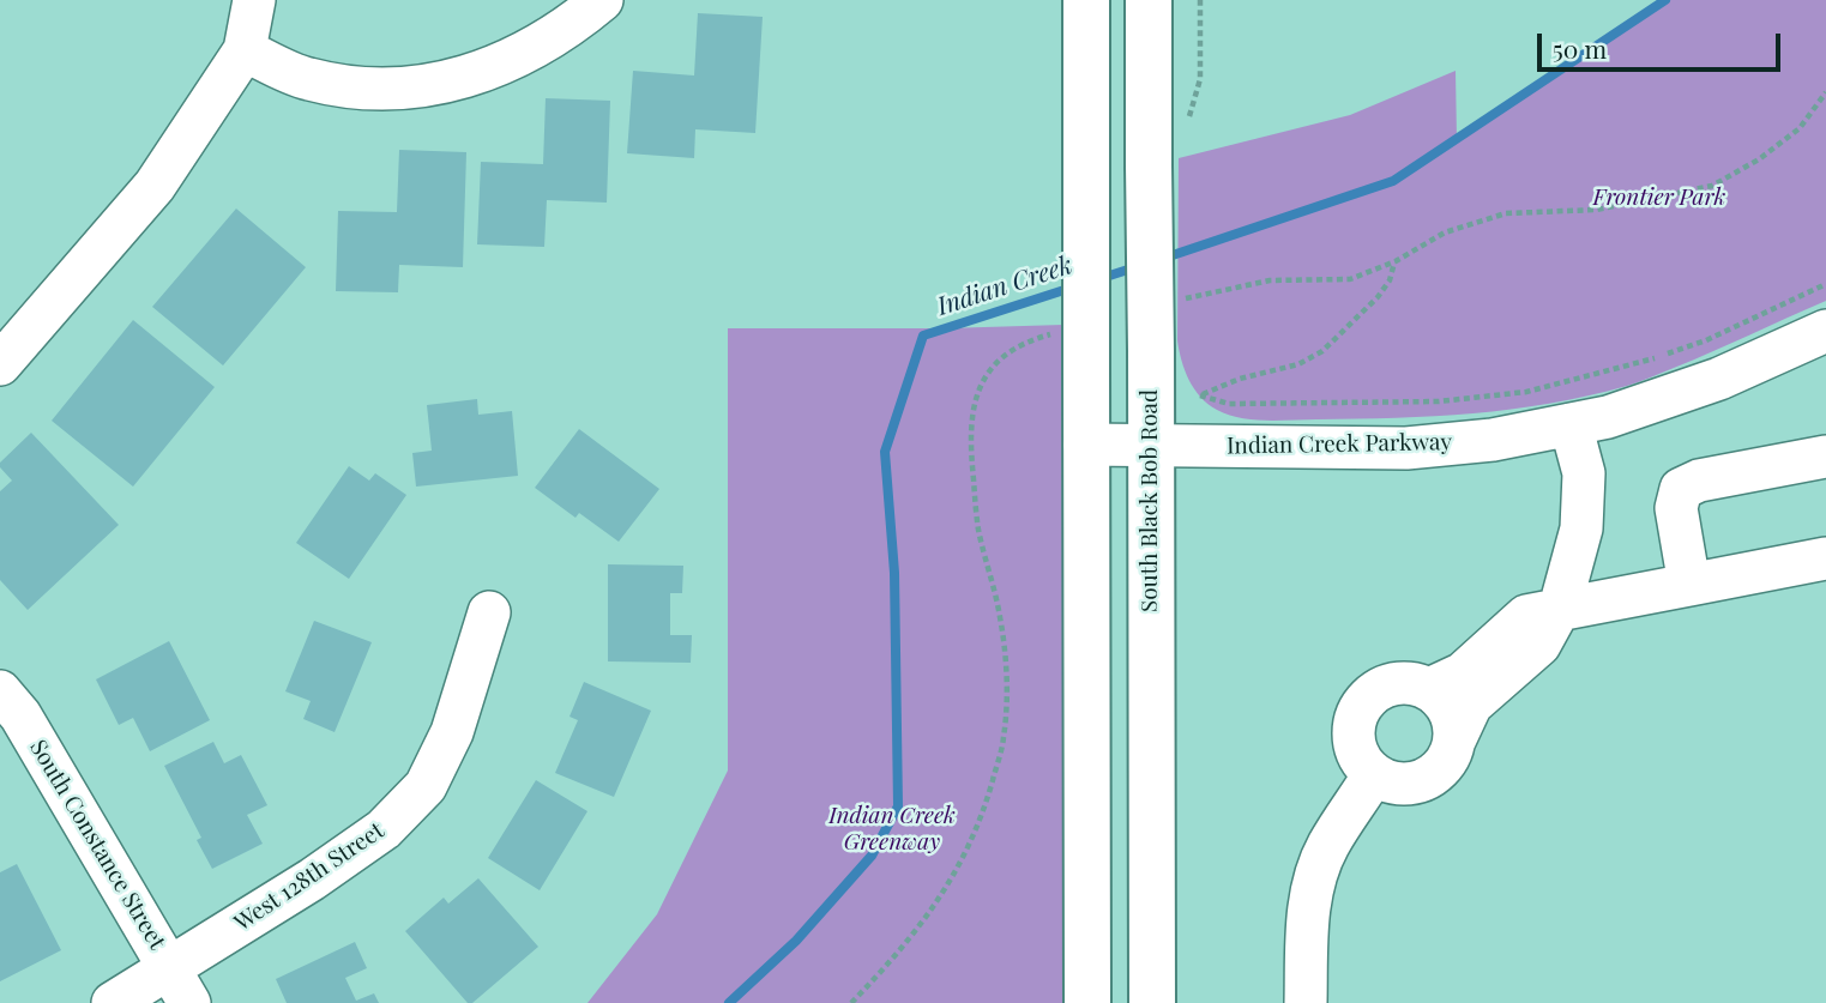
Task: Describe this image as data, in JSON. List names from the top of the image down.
{
  "streets": {
    "main road": ["South Black Bob Road"],
    "street": ["Indian Creek Parkway", "South Constance Street", "West 128th Street"]
  },
  "crossings": [
    ["Indian Creek Parkway", "South Black Bob Road"],
    ["South Constance Street", "West 128th Street"]
  ],
  "water": ["Indian Creek"],
  "parks": ["Frontier Park", "Indian Creek Greenway"],
  "scale_bar": "50 m"
}
